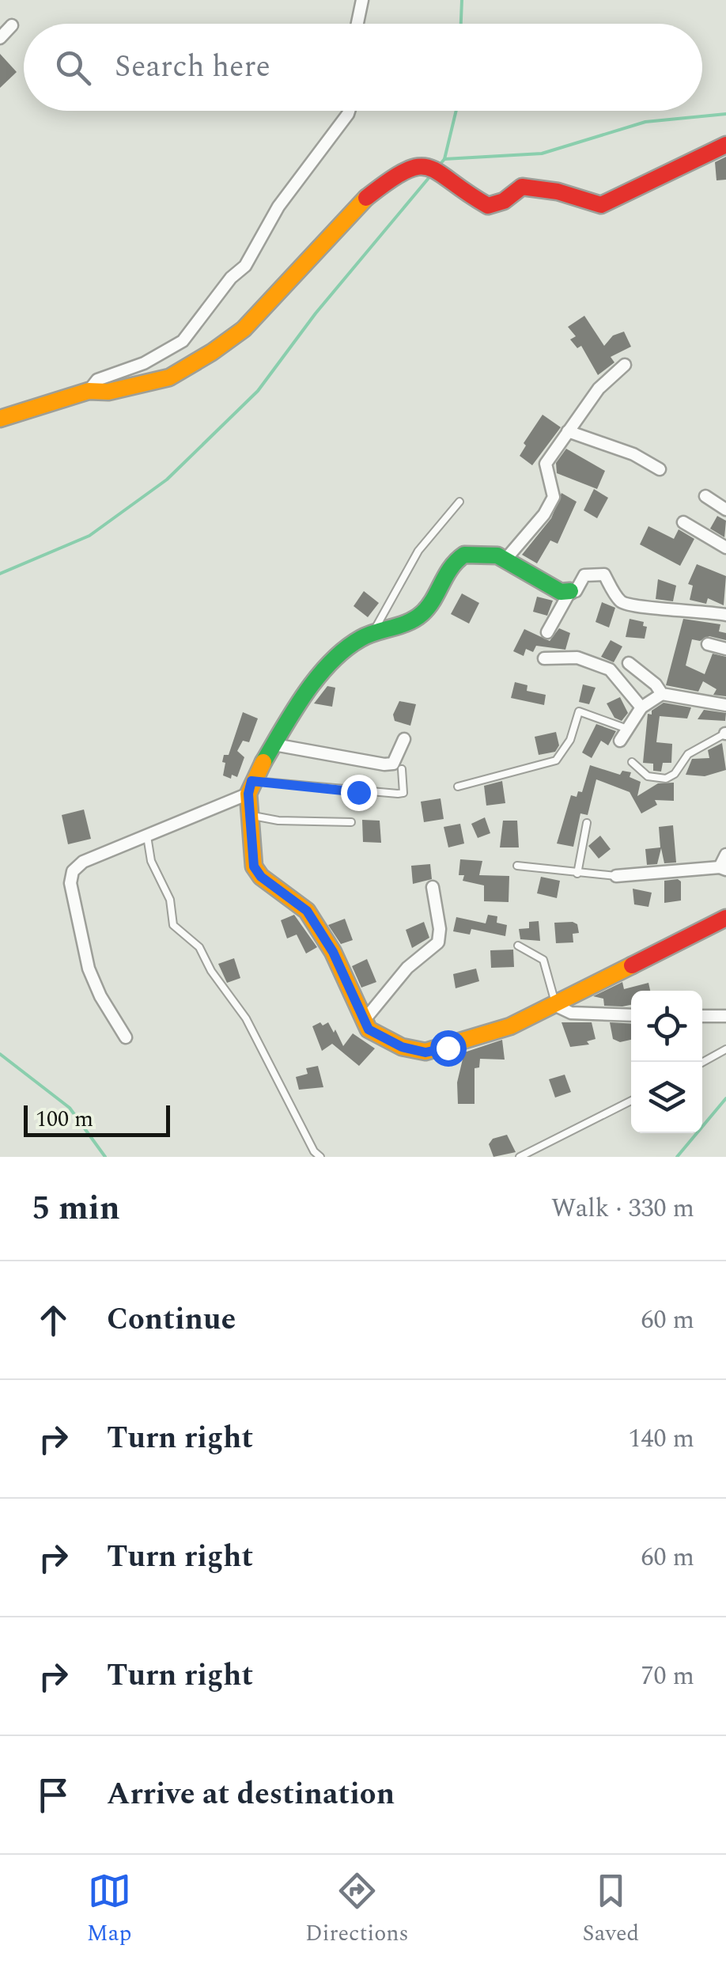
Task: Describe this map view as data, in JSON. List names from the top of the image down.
{
  "scale_bar": "100 m",
  "page": {
    "search": "Search here",
    "scale": "100 m",
    "heading": ["5 min", "Walk · 330 m"],
    "list": [
      ["Continue", "60 m"],
      ["Turn right", "140 m"],
      ["Turn right", "60 m"],
      ["Turn right", "70 m"],
      "Arrive at destination"
    ],
    "nav": ["Map", "Directions", "Saved"]
  }
}
